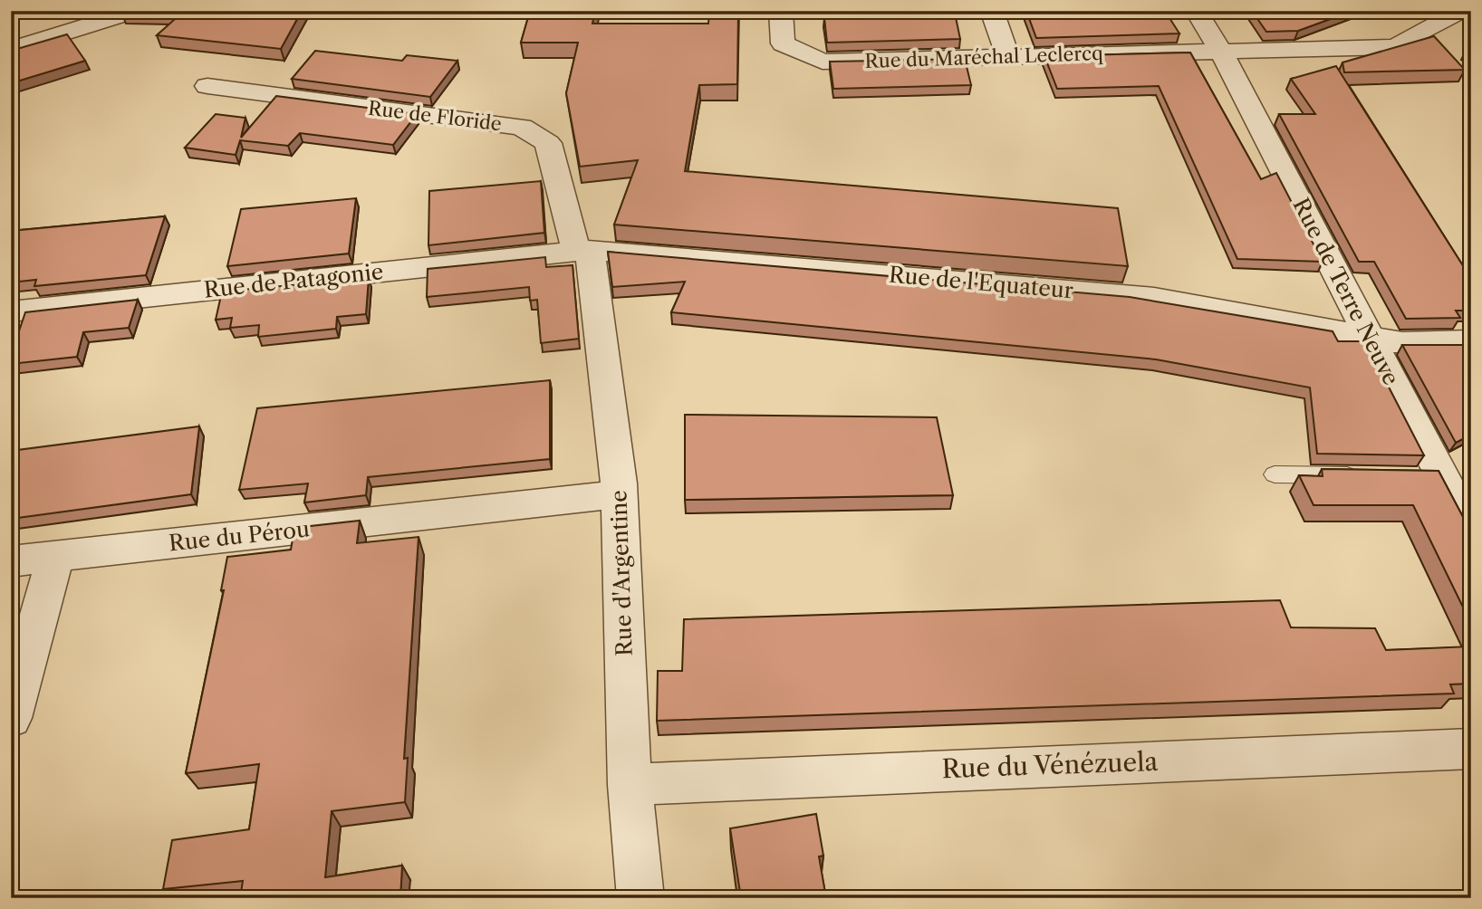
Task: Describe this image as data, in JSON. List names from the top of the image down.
{
  "streets": {
    "street": [
      "Rue du Maréchal Leclercq",
      "Rue de Floride",
      "Rue de Patagonie",
      "Rue de l'Equateur",
      "Rue de Terre Neuve",
      "Rue du Pérou",
      "Rue d'Argentine",
      "Rue du Vénézuela"
    ]
  },
  "crossings": [
    ["Rue du Maréchal Leclercq", "Rue de Terre Neuve"],
    ["Rue de Floride", "Rue de Patagonie"],
    ["Rue de Floride", "Rue de l'Equateur"],
    ["Rue de Floride", "Rue d'Argentine"],
    ["Rue de Patagonie", "Rue de l'Equateur"],
    ["Rue de Patagonie", "Rue d'Argentine"],
    ["Rue de l'Equateur", "Rue de Terre Neuve"],
    ["Rue de l'Equateur", "Rue d'Argentine"],
    ["Rue du Pérou", "Rue d'Argentine"],
    ["Rue d'Argentine", "Rue du Vénézuela"]
  ]
}
